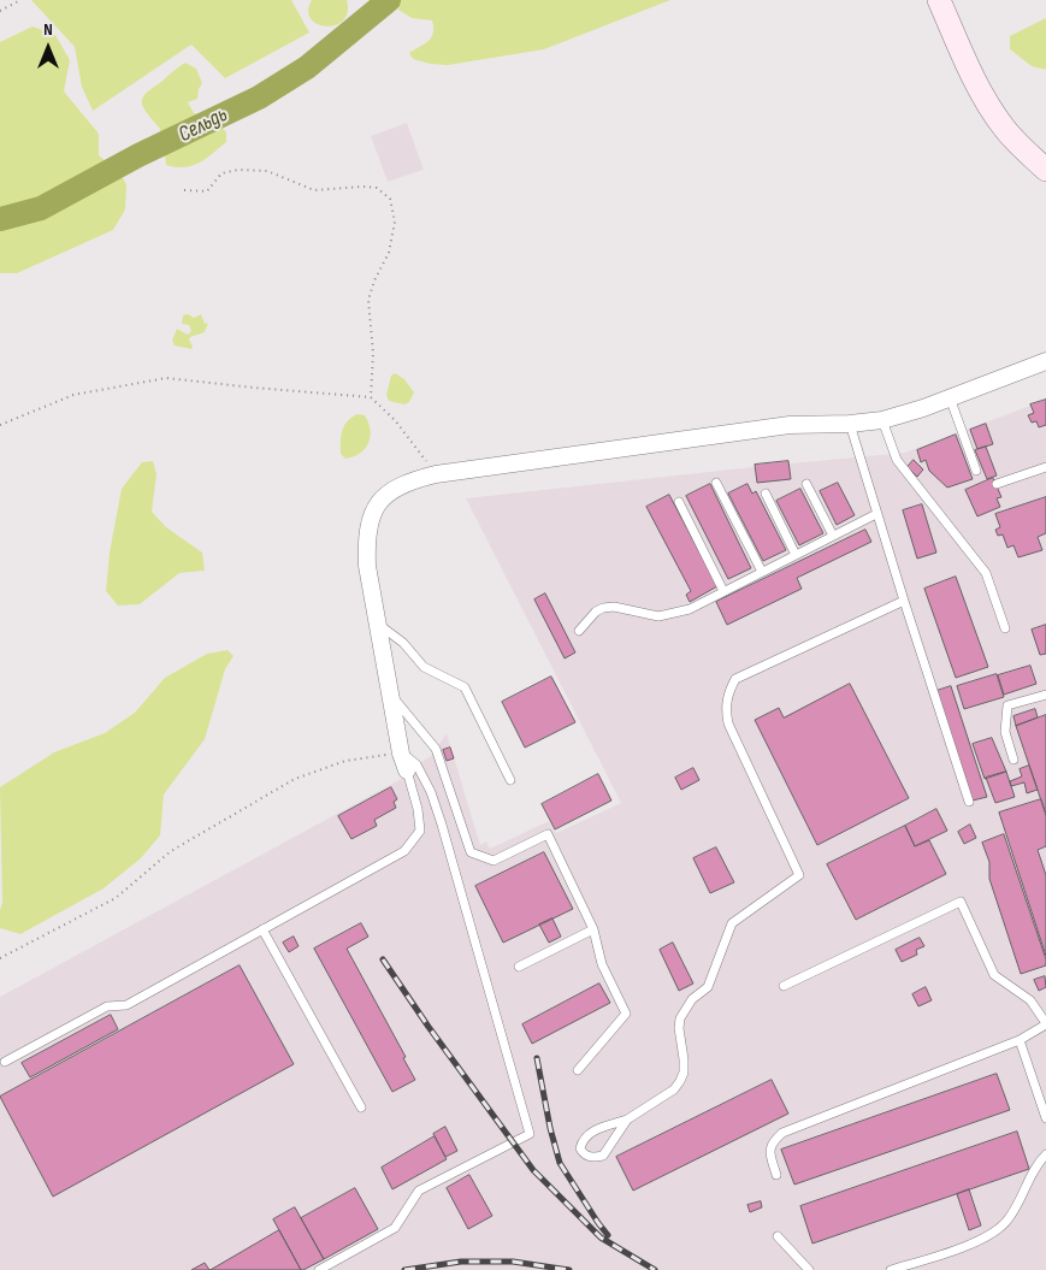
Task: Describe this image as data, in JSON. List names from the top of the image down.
{
  "water": ["Сельдь"],
  "north": "top"
}
